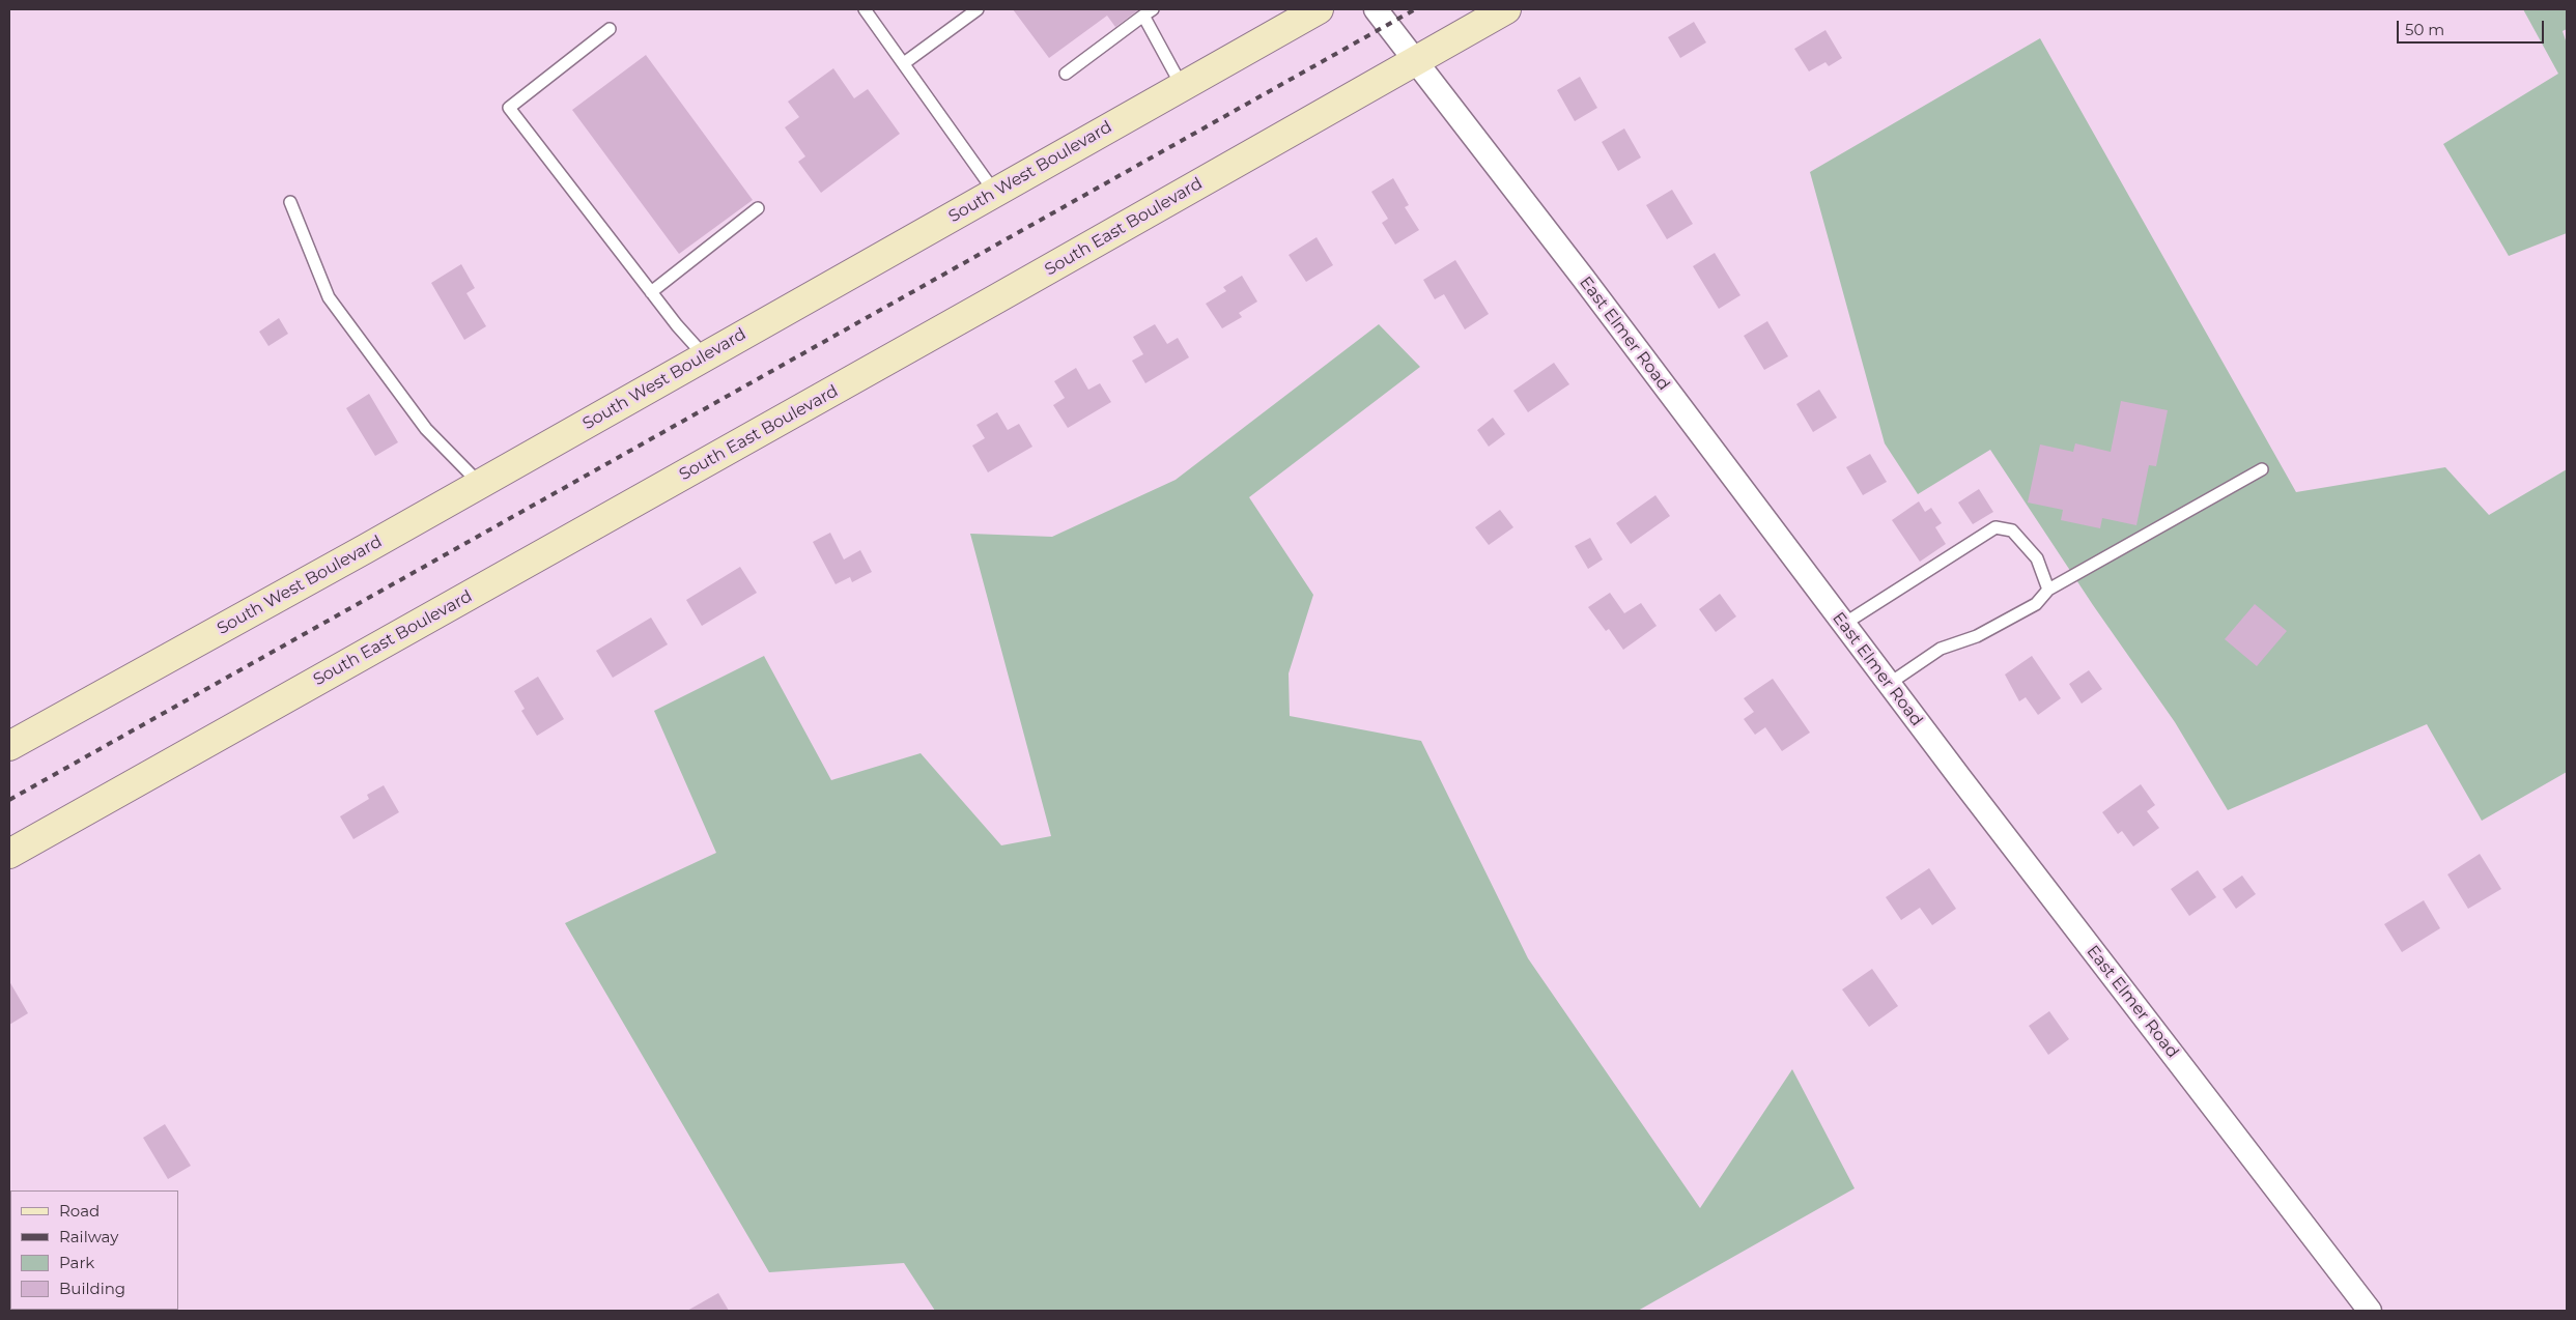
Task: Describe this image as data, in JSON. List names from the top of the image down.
{
  "streets": {
    "main road": ["South West Boulevard", "South East Boulevard"],
    "street": ["East Elmer Road"]
  },
  "crossings": [
    ["South East Boulevard", "East Elmer Road"]
  ],
  "legend": [
    "Road",
    "Railway",
    "Park",
    "Building"
  ],
  "scale_bar": "50 m"
}
